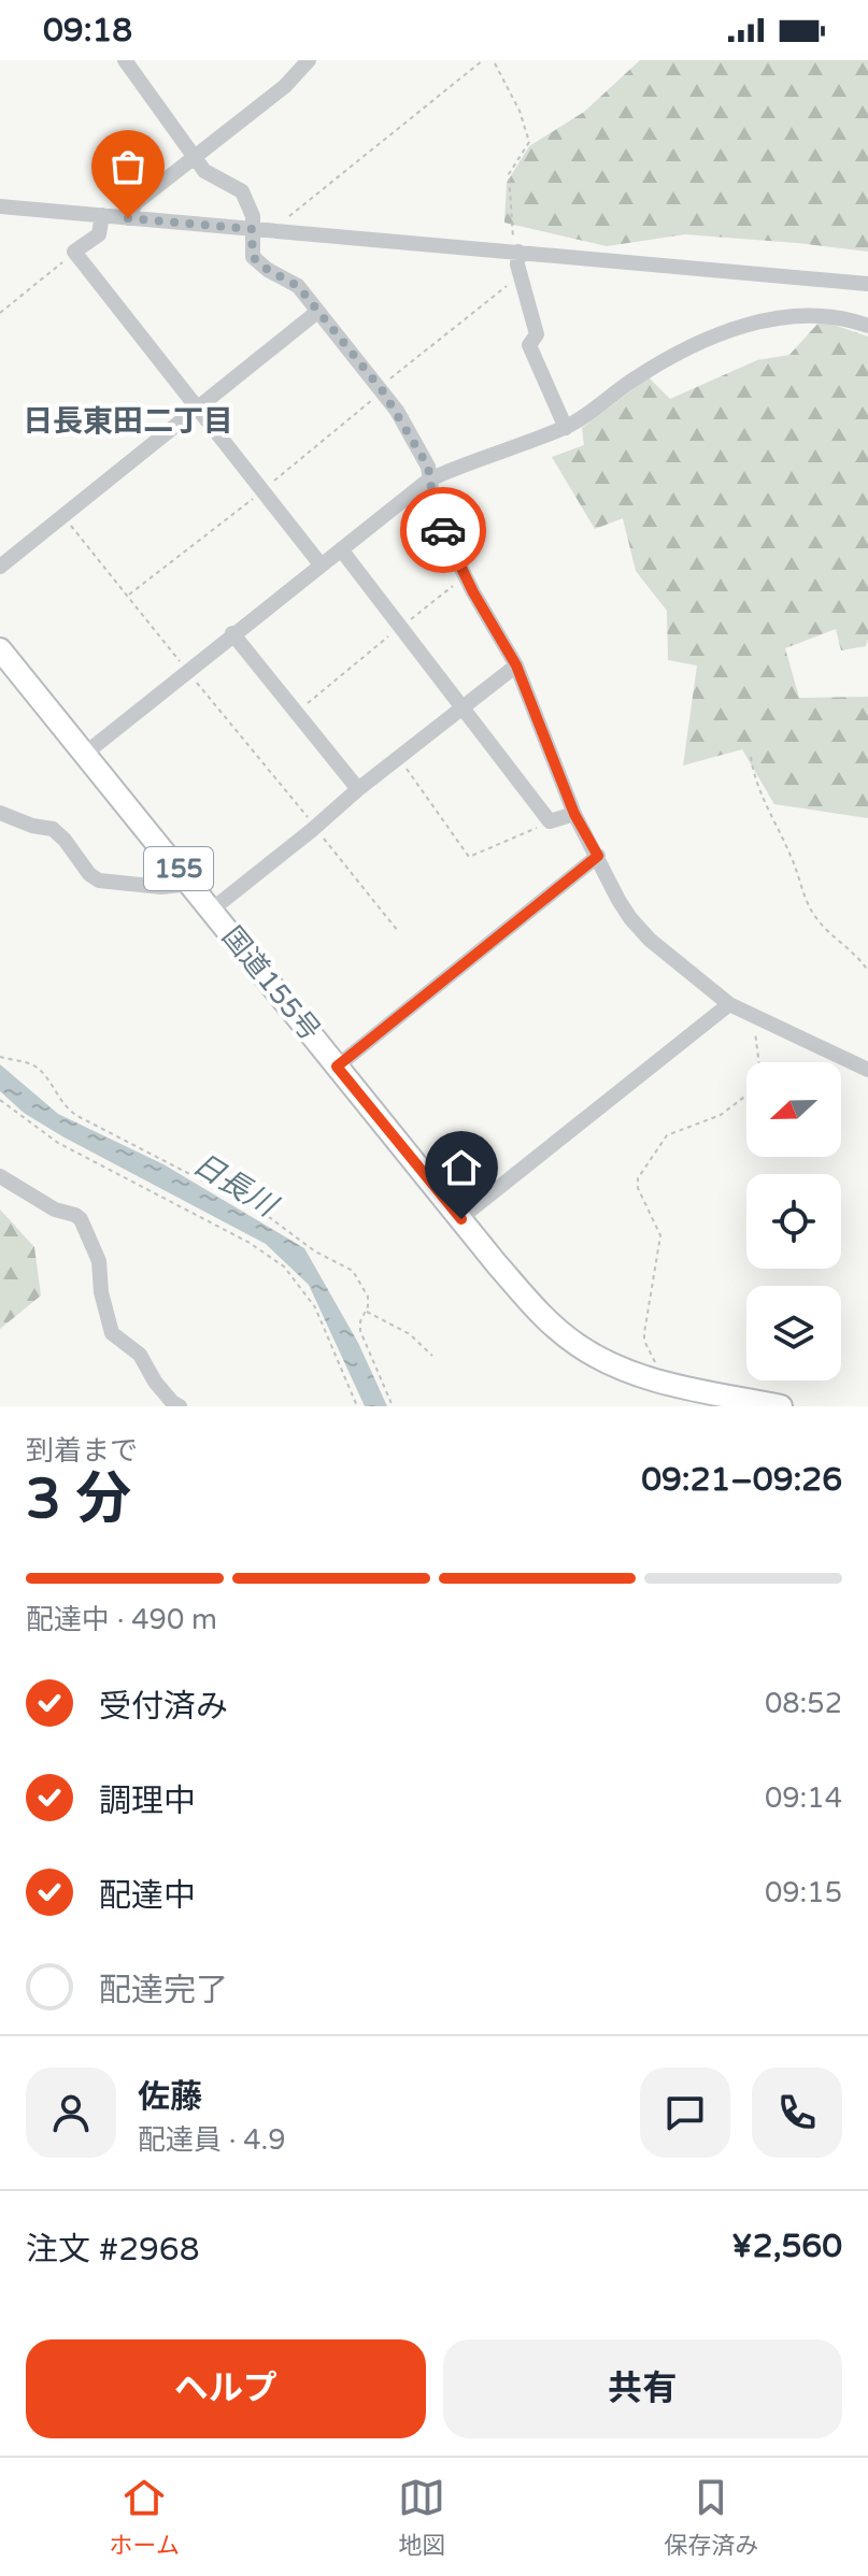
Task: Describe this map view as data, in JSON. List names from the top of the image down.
{
  "streets": {
    "highway": ["155", "国道155号"]
  },
  "districts": ["日長東田二丁目"],
  "water": ["日長川"],
  "north": "left",
  "page": {
    "status": "09:18",
    "heading": ["3 分", "到着まで", "09:21–09:26"],
    "panel": [
      "佐藤",
      "配達員 · 4.9",
      "注文 #2968",
      "¥2,560"
    ],
    "bar": "配達中 · 490 m",
    "list": [
      ["受付済み", "08:52"],
      ["調理中", "09:14"],
      ["配達中", "09:15"],
      "配達完了"
    ],
    "buttons": ["ヘルプ", "共有"],
    "tabs": ["ホーム", "地図", "保存済み"]
  }
}
